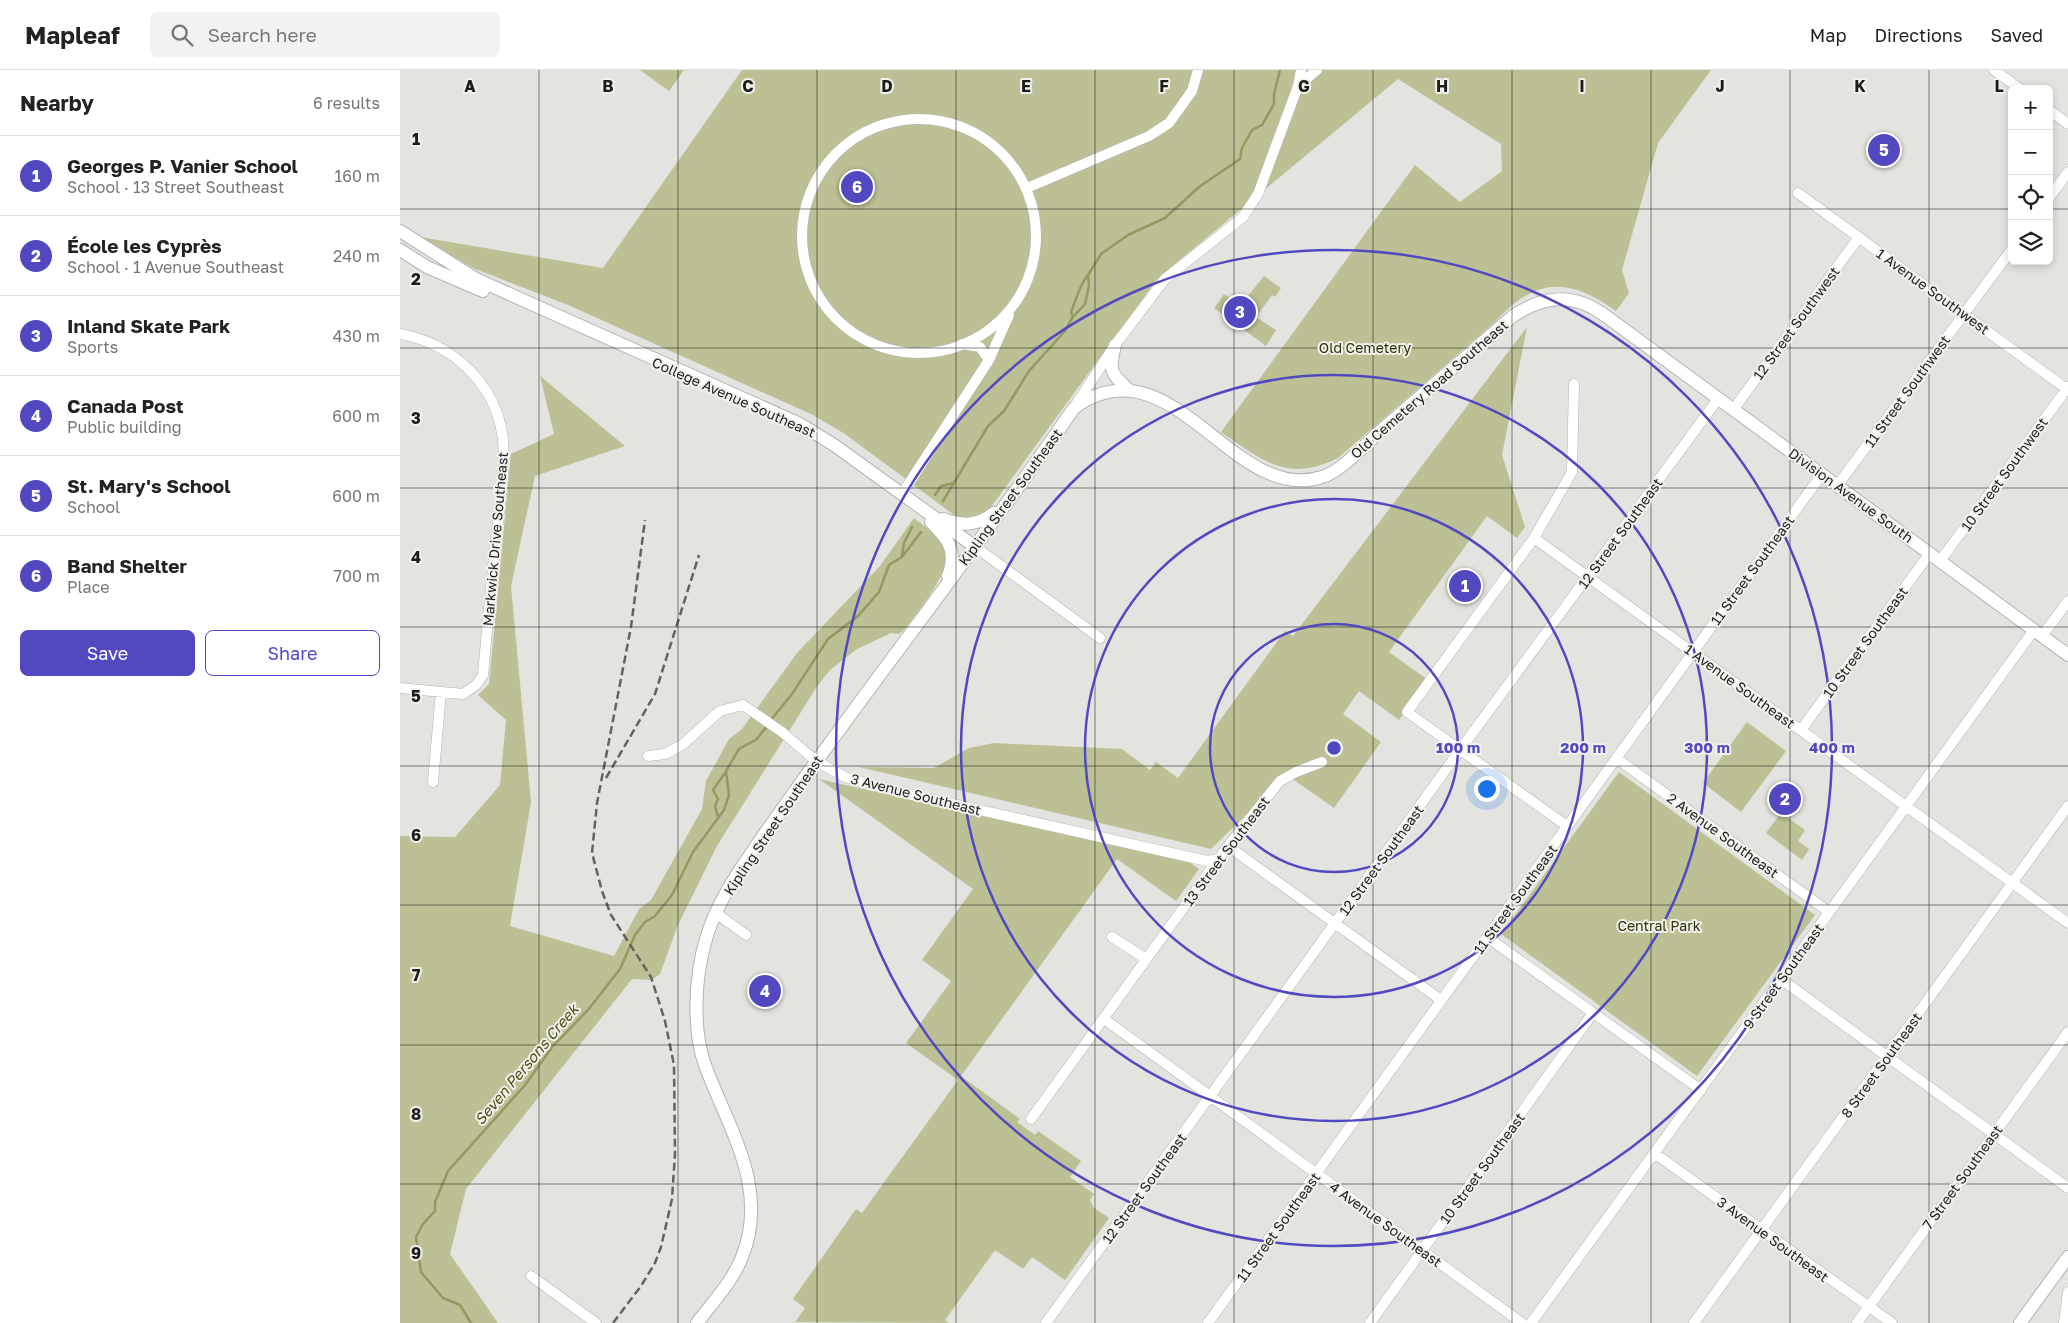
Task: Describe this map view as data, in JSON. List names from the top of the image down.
{
  "streets": {
    "street": [
      "1 Avenue Southwest",
      "12 Street Southwest",
      "Old Cemetery Road Southeast",
      "11 Street Southwest",
      "College Avenue Southeast",
      "10 Street Southwest",
      "Division Avenue South",
      "Kipling Street Southeast",
      "12 Street Southeast",
      "Markwick Drive Southeast",
      "11 Street Southeast",
      "10 Street Southeast",
      "1 Avenue Southeast",
      "3 Avenue Southeast",
      "2 Avenue Southeast",
      "13 Street Southeast",
      "9 Street Southeast",
      "8 Street Southeast",
      "7 Street Southeast",
      "4 Avenue Southeast"
    ]
  },
  "crossings": [
    ["1 Avenue Southwest", "12 Street Southwest"],
    ["1 Avenue Southwest", "11 Street Southwest"],
    ["1 Avenue Southwest", "10 Street Southwest"],
    ["12 Street Southwest", "Division Avenue South"],
    ["Old Cemetery Road Southeast", "Division Avenue South"],
    ["11 Street Southwest", "Division Avenue South"],
    ["College Avenue Southeast", "Kipling Street Southeast"],
    ["10 Street Southwest", "Division Avenue South"],
    ["Division Avenue South", "12 Street Southeast"],
    ["Division Avenue South", "11 Street Southeast"],
    ["Division Avenue South", "10 Street Southeast"],
    ["Division Avenue South", "9 Street Southeast"],
    ["Kipling Street Southeast", "3 Avenue Southeast"],
    ["12 Street Southeast", "1 Avenue Southeast"],
    ["12 Street Southeast", "4 Avenue Southeast"],
    ["11 Street Southeast", "1 Avenue Southeast"],
    ["11 Street Southeast", "2 Avenue Southeast"],
    ["11 Street Southeast", "4 Avenue Southeast"],
    ["10 Street Southeast", "1 Avenue Southeast"],
    ["10 Street Southeast", "4 Avenue Southeast"],
    ["1 Avenue Southeast", "9 Street Southeast"],
    ["1 Avenue Southeast", "8 Street Southeast"],
    ["3 Avenue Southeast", "13 Street Southeast"],
    ["3 Avenue Southeast", "9 Street Southeast"],
    ["3 Avenue Southeast", "8 Street Southeast"],
    ["3 Avenue Southeast", "7 Street Southeast"],
    ["2 Avenue Southeast", "9 Street Southeast"],
    ["13 Street Southeast", "4 Avenue Southeast"]
  ],
  "water": ["Seven Persons Creek"],
  "parks": ["Old Cemetery", "Central Park"],
  "page": {
    "header": "Mapleaf",
    "search": "Search here",
    "nav": ["Map", "Directions", "Saved"],
    "heading": ["Nearby", "6 results"],
    "map_buttons": ["+", "−"],
    "pins": [
      "5",
      "6",
      "3",
      "1",
      "2",
      "4"
    ],
    "list": [
      {
        "mark": "1",
        "name": "Georges P. Vanier School",
        "note": "School · 13 Street Southeast",
        "value": "160 m"
      },
      {
        "mark": "2",
        "name": "École les Cyprès",
        "note": "School · 1 Avenue Southeast",
        "value": "240 m"
      },
      {
        "mark": "3",
        "name": "Inland Skate Park",
        "note": "Sports",
        "value": "430 m"
      },
      {
        "mark": "4",
        "name": "Canada Post",
        "note": "Public building",
        "value": "600 m"
      },
      {
        "mark": "5",
        "name": "St. Mary's School",
        "note": "School",
        "value": "600 m"
      },
      {
        "mark": "6",
        "name": "Band Shelter",
        "note": "Place",
        "value": "700 m"
      }
    ],
    "buttons": ["Save", "Share"]
  },
  "grid": {
    "columns": [
      "A",
      "B",
      "C",
      "D",
      "E",
      "F",
      "G",
      "H",
      "I",
      "J",
      "K",
      "L"
    ],
    "rows": [
      "1",
      "2",
      "3",
      "4",
      "5",
      "6",
      "7",
      "8",
      "9"
    ]
  },
  "rings": [
    "100 m",
    "200 m",
    "300 m",
    "400 m"
  ]
}
